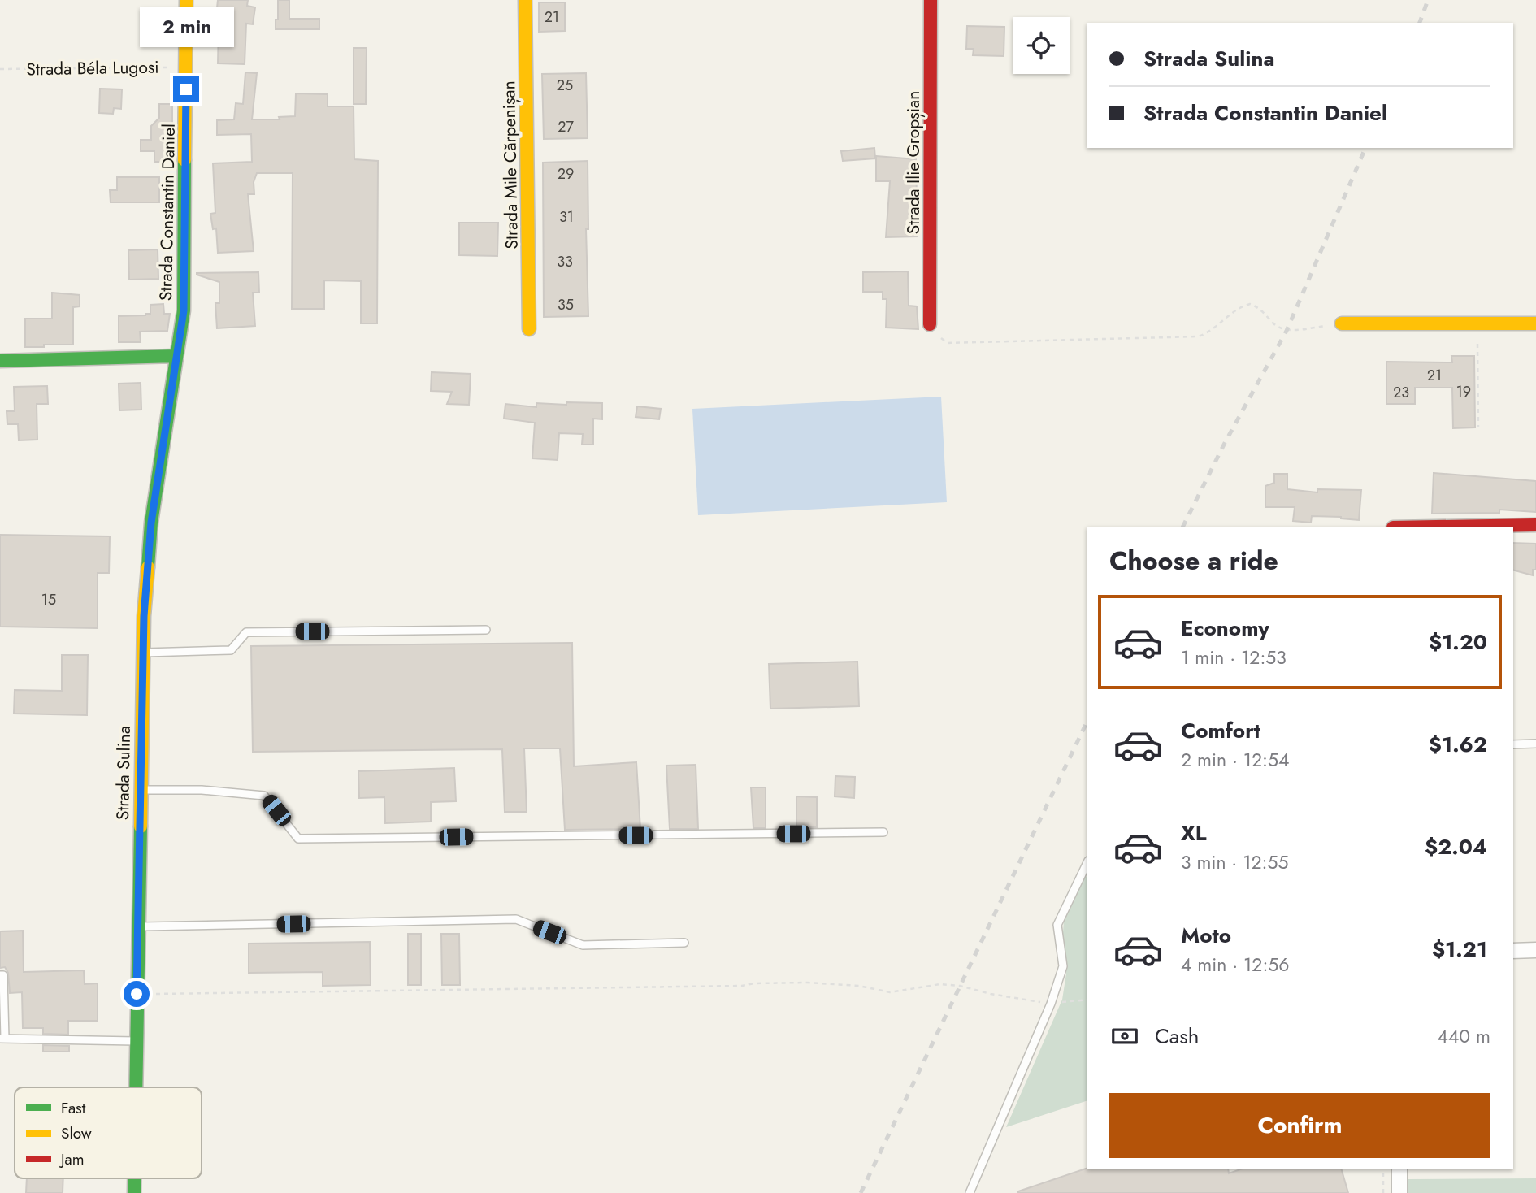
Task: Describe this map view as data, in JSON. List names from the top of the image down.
{
  "streets": {
    "street": [
      "Strada Ilie Gropșian",
      "Strada Mile Cărpenișan",
      "Strada Constantin Daniel",
      "Strada Sulina"
    ],
    "path": ["Strada Béla Lugosi"]
  },
  "crossings": [
    ["Strada Béla Lugosi", "Strada Constantin Daniel"],
    ["Strada Constantin Daniel", "Strada Sulina"]
  ],
  "house_numbers": [
    "21",
    "25",
    "27",
    "29",
    "31",
    "33",
    "35",
    "21",
    "19",
    "23",
    "15"
  ],
  "legend": ["Fast", "Slow", "Jam"],
  "page": {
    "bubble": "2 min",
    "banner": ["Strada Sulina", "Strada Constantin Daniel"],
    "heading": "Choose a ride",
    "list": [
      {
        "name": "Economy",
        "note": "1 min · 12:53",
        "value": "$1.20"
      },
      {
        "name": "Comfort",
        "note": "2 min · 12:54",
        "value": "$1.62"
      },
      {
        "name": "XL",
        "note": "3 min · 12:55",
        "value": "$2.04"
      },
      {
        "name": "Moto",
        "note": "4 min · 12:56",
        "value": "$1.21"
      }
    ],
    "pay": ["Cash", "440 m"],
    "buttons": "Confirm"
  }
}
